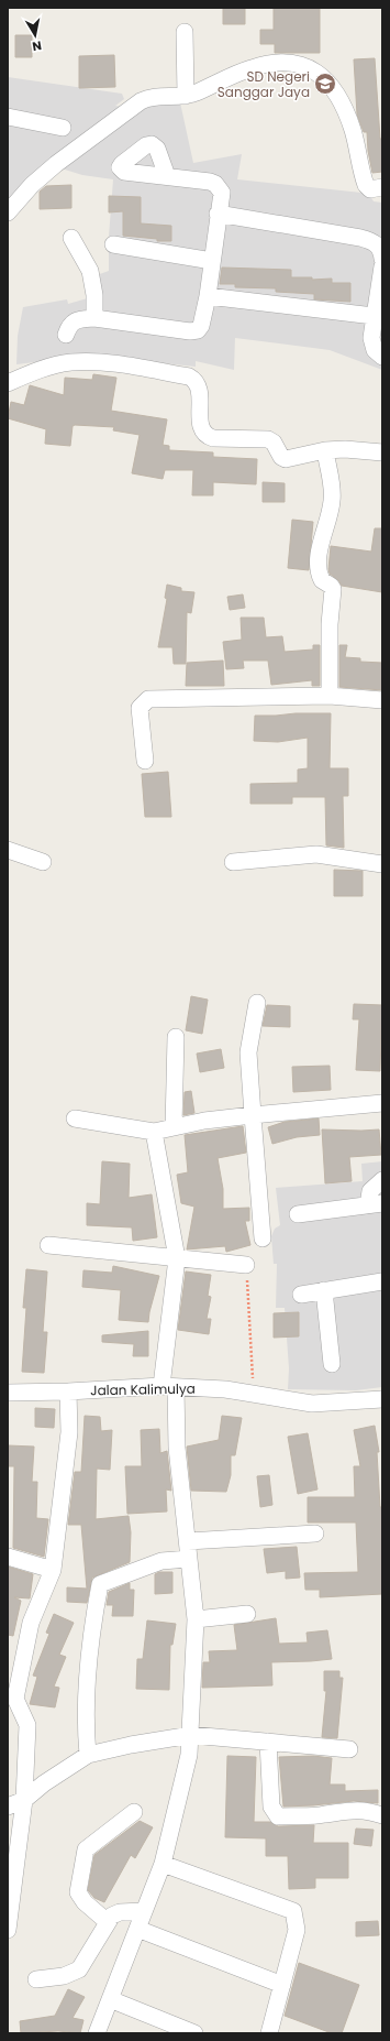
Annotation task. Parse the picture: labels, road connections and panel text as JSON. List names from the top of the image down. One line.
{"streets":{"street":["Jalan Kalimulya"]},"places":{"school or university":["SD Negeri Sanggar Jaya"]},"north":"bottom"}
